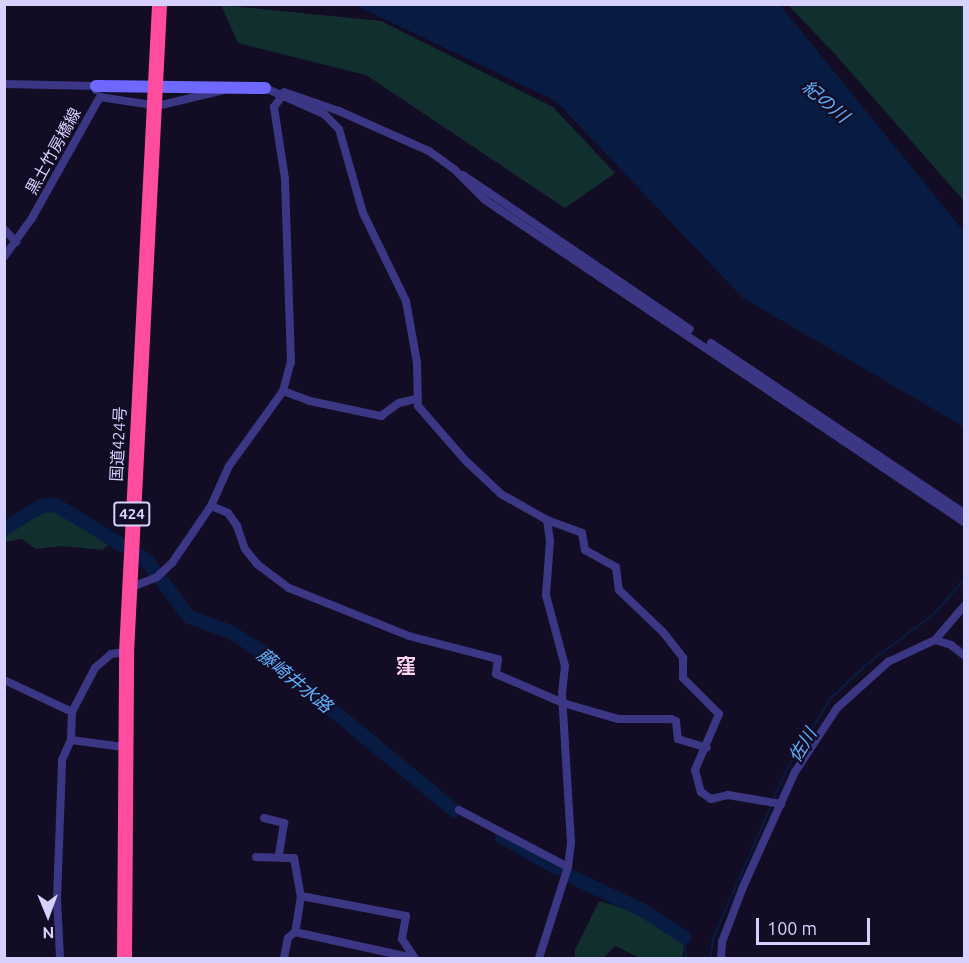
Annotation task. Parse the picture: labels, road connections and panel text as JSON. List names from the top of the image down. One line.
{"streets":{"highway":["国道424号","424"],"street":["黒土竹房橋線"]},"districts":["窪"],"water":["紀の川","藤崎井水路","佐川"],"scale_bar":"100 m","north":"bottom"}
